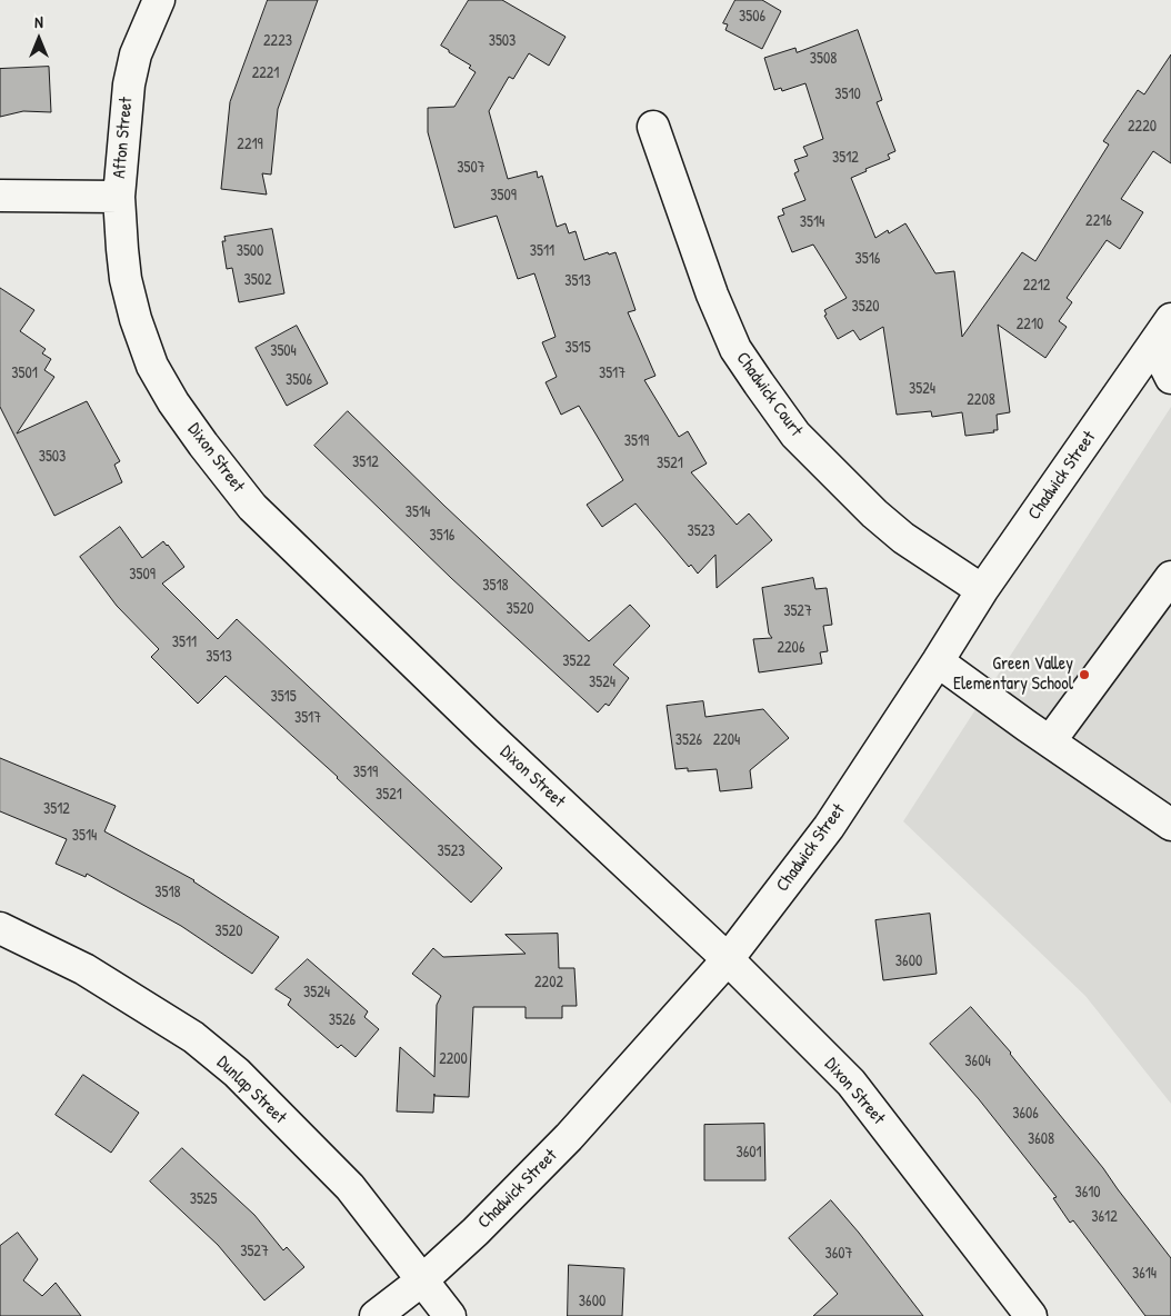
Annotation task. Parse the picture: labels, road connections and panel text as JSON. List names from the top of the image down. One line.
{"streets":{"street":["Afton Street","Chadwick Court","Dixon Street","Chadwick Street","Dunlap Street"]},"crossings":[["Afton Street","Dixon Street"],["Chadwick Court","Chadwick Street"],["Dixon Street","Chadwick Street"],["Chadwick Street","Dunlap Street"]],"places":["Green Valley Elementary School"],"house_numbers":["3506","2223","3503","3508","2221","3510","2220","2219","3512","3507","3509","2216","3514","3500","3511","3516","3502","3513","2212","3520","2210","3515","3504","3501","3517","3506","3524","2208","3519","3503","3512","3521","3514","3523","3516","3509","3518","3520","3527","3511","2206","3513","3522","3524","3515","3517","3526","2204","3519","3521","3512","3514","3523","3518","3520","3600","2202","3524","3526","2200","3604","3606","3608","3601","3610","3525","3612","3527","3607","3614","3600"],"north":"top"}
